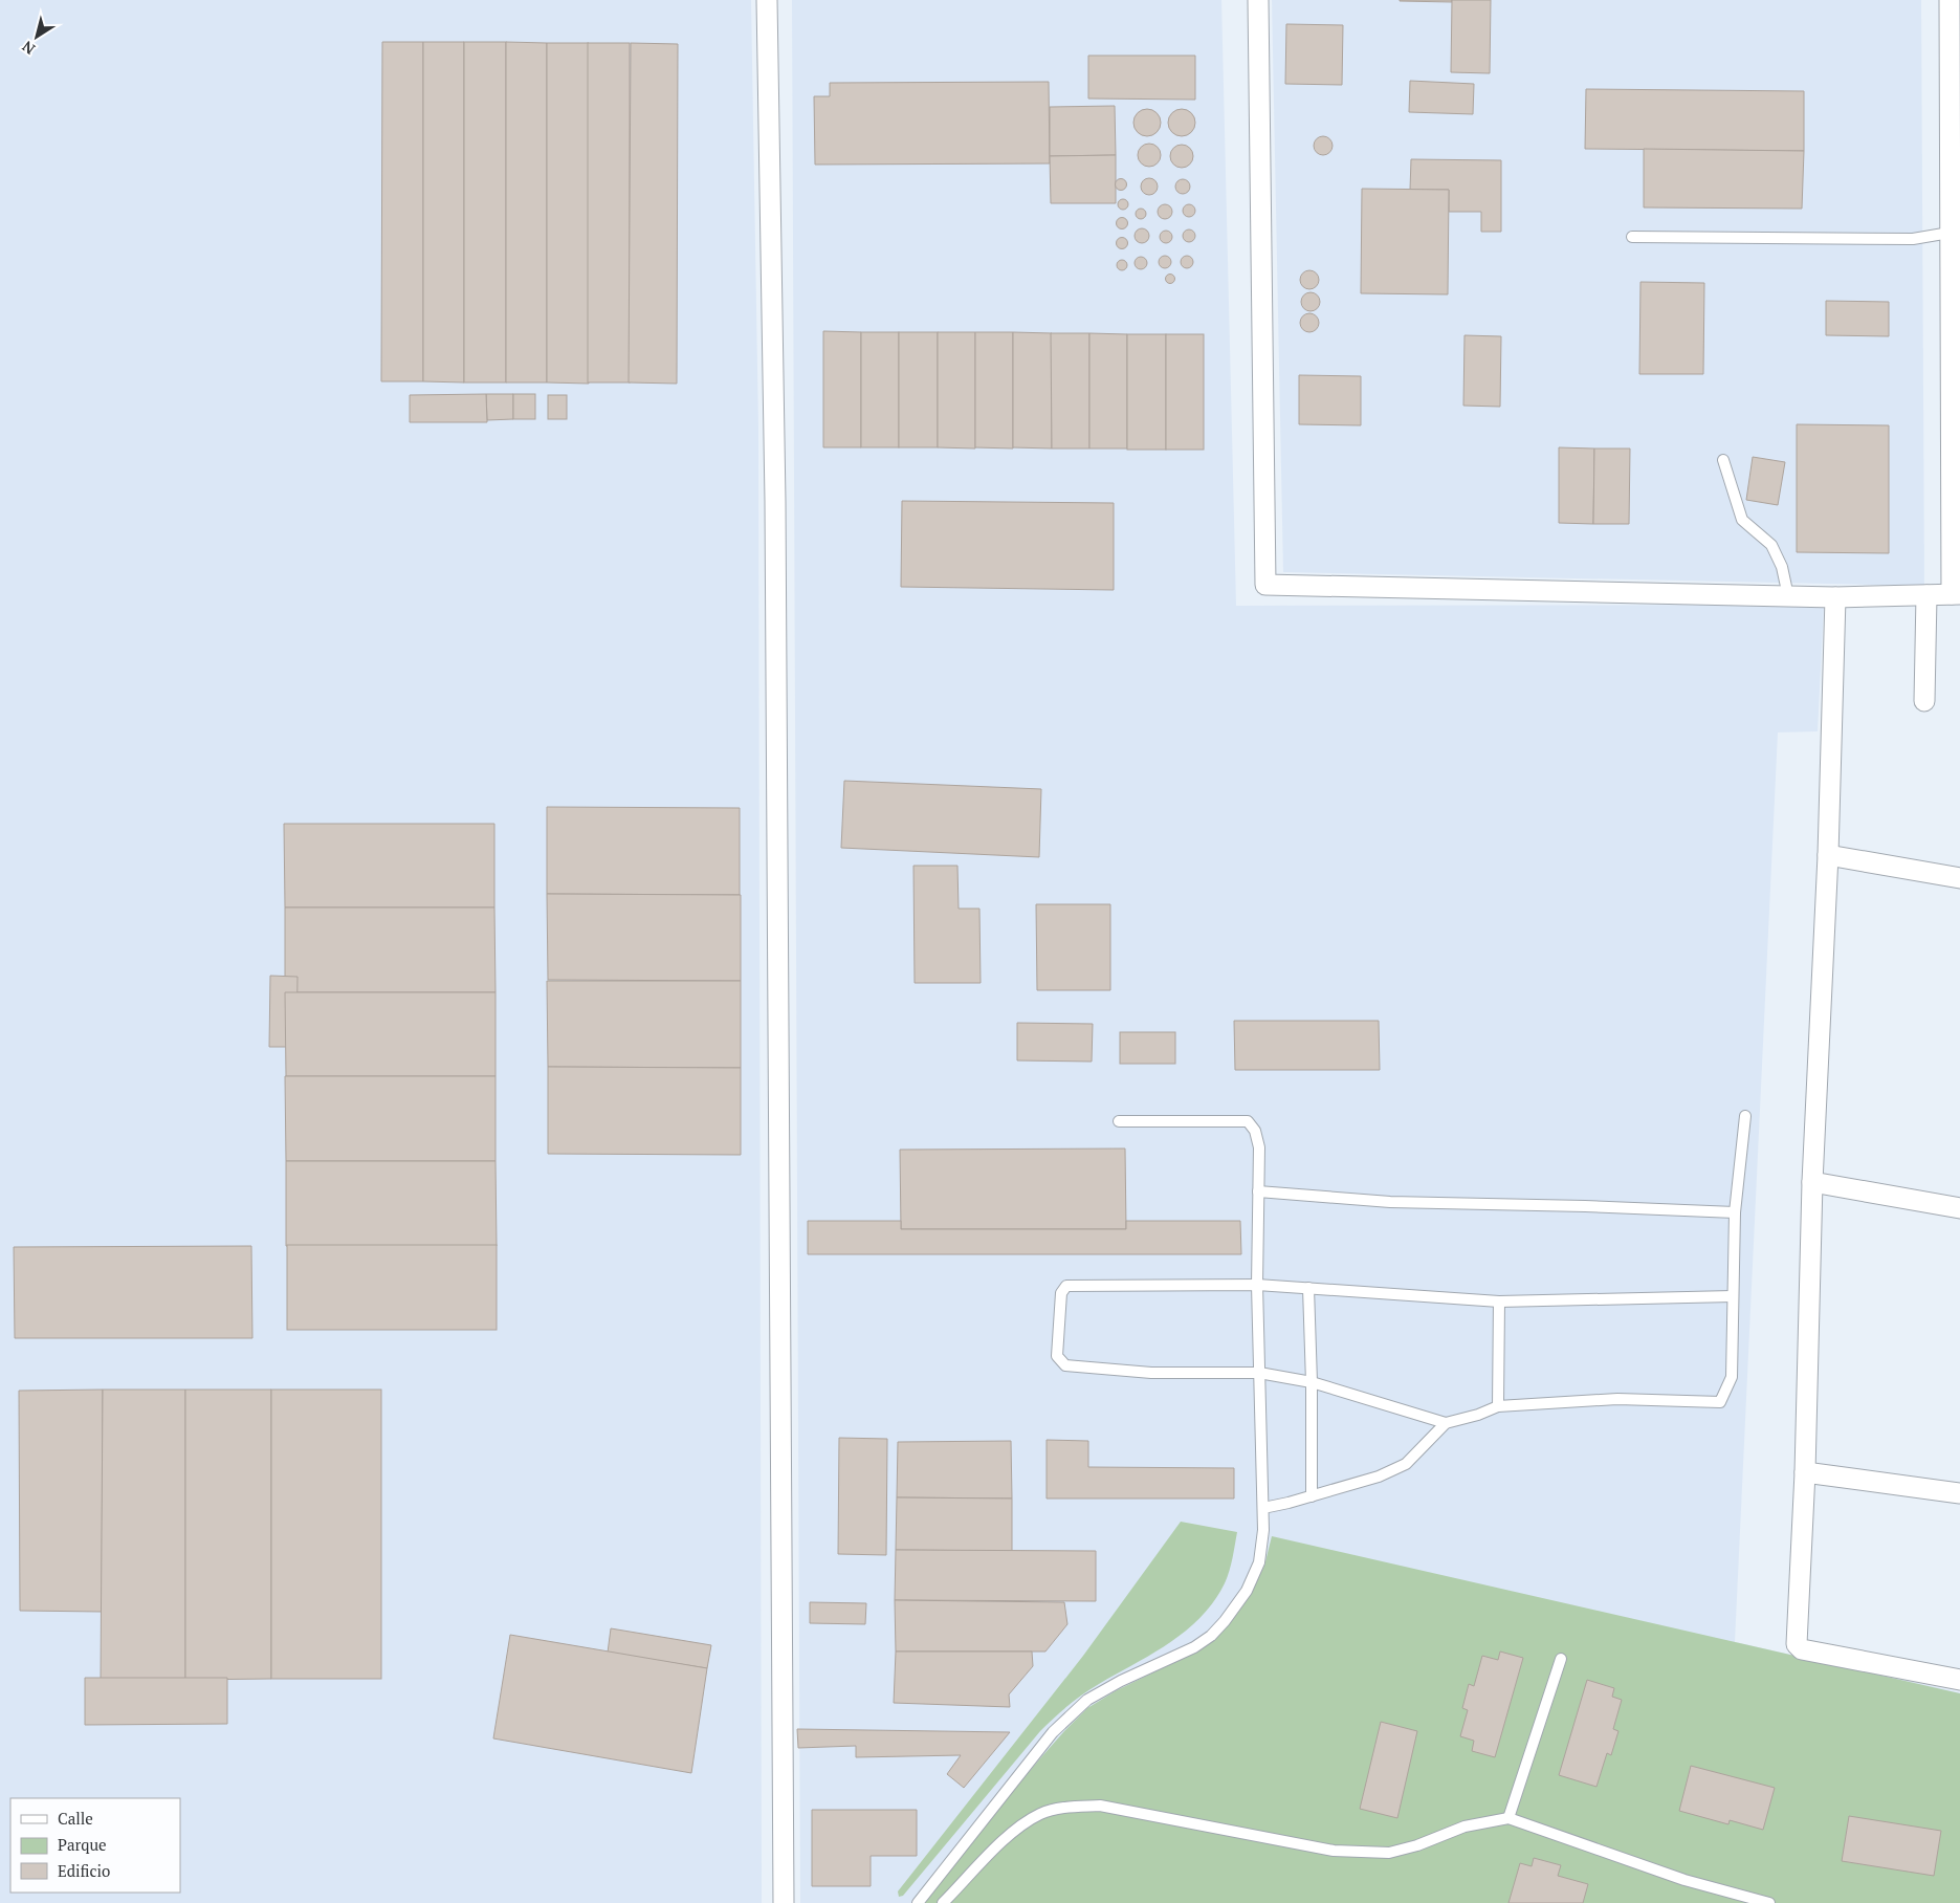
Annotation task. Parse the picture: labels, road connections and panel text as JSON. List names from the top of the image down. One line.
{"legend":["Calle","Parque","Edificio"],"north":"bottom left"}
